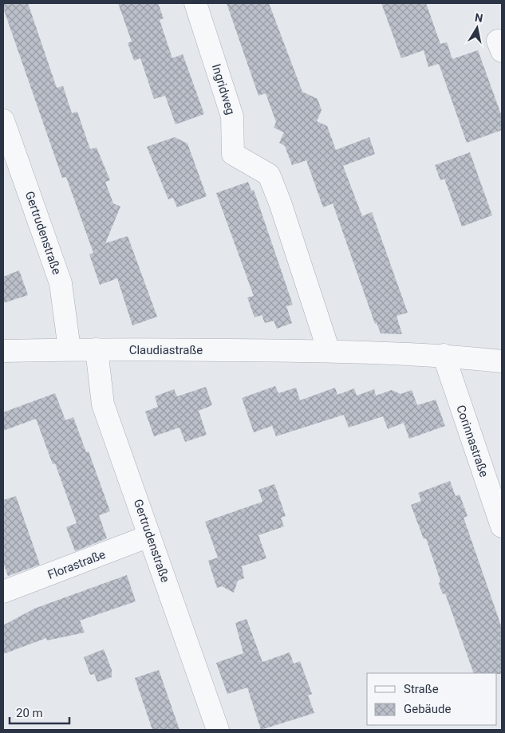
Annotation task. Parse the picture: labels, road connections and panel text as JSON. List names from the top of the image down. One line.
{"streets":{"street":["Ingridweg","Gertrudenstraße","Claudiastraße","Corinnastraße","Florastraße"]},"crossings":[["Ingridweg","Claudiastraße"],["Gertrudenstraße","Claudiastraße"],["Gertrudenstraße","Florastraße"],["Claudiastraße","Corinnastraße"]],"legend":["Straße","Gebäude"],"scale_bar":"20 m","north":"top"}
